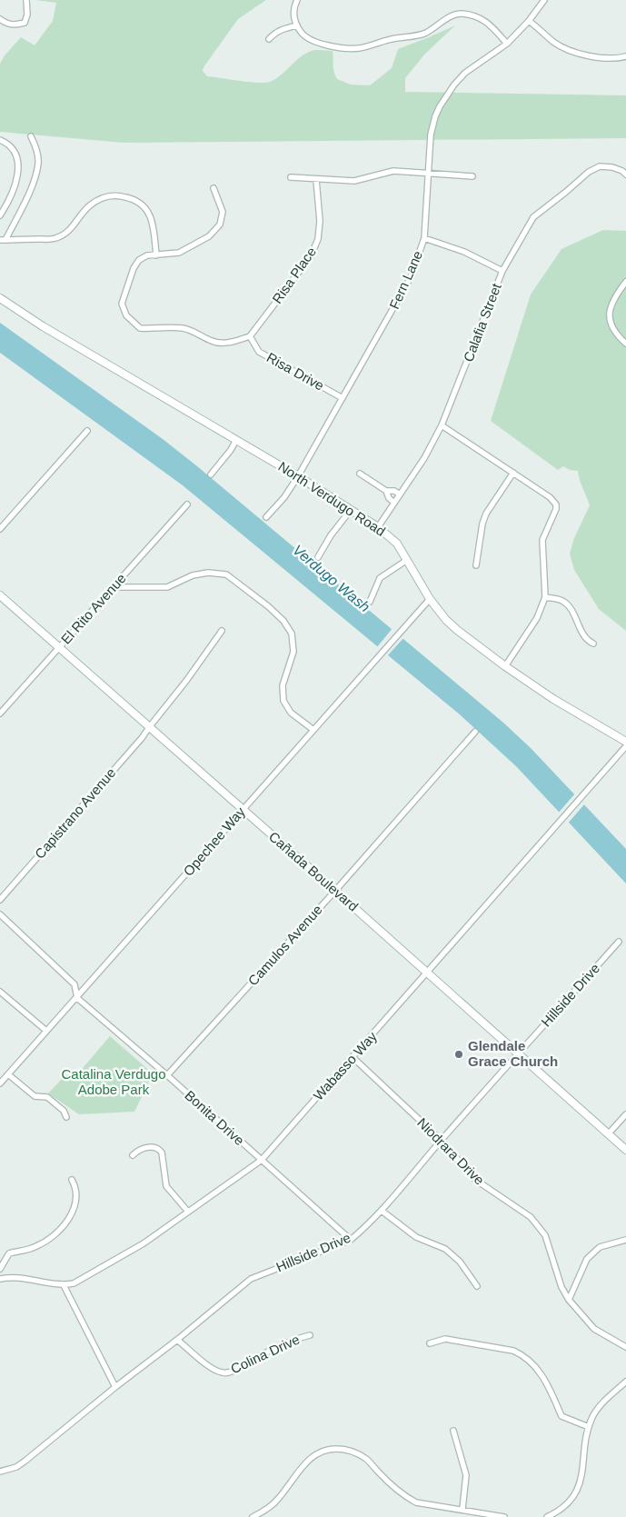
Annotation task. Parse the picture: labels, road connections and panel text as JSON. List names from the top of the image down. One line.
{"streets":{"main road":["North Verdugo Road","Cañada Boulevard"],"street":["Risa Place","Fern Lane","Calafia Street","Risa Drive","El Rito Avenue","Capistrano Avenue","Opechee Way","Camulos Avenue","Hillside Drive","Wabasso Way","Bonita Drive","Niodrara Drive","Colina Drive"]},"crossings":[["Risa Place","Risa Drive"],["Fern Lane","Risa Drive"],["Fern Lane","North Verdugo Road"],["Calafia Street","North Verdugo Road"],["North Verdugo Road","Opechee Way"],["El Rito Avenue","Cañada Boulevard"],["Capistrano Avenue","Cañada Boulevard"],["Opechee Way","Cañada Boulevard"],["Opechee Way","Bonita Drive"],["Cañada Boulevard","Camulos Avenue"],["Cañada Boulevard","Hillside Drive"],["Cañada Boulevard","Wabasso Way"],["Camulos Avenue","Bonita Drive"],["Hillside Drive","Bonita Drive"],["Hillside Drive","Niodrara Drive"],["Hillside Drive","Colina Drive"],["Wabasso Way","Bonita Drive"],["Wabasso Way","Niodrara Drive"]],"water":["Verdugo Wash"],"parks":["Catalina Verdugo Adobe Park"],"places":["Glendale Grace Church"]}
